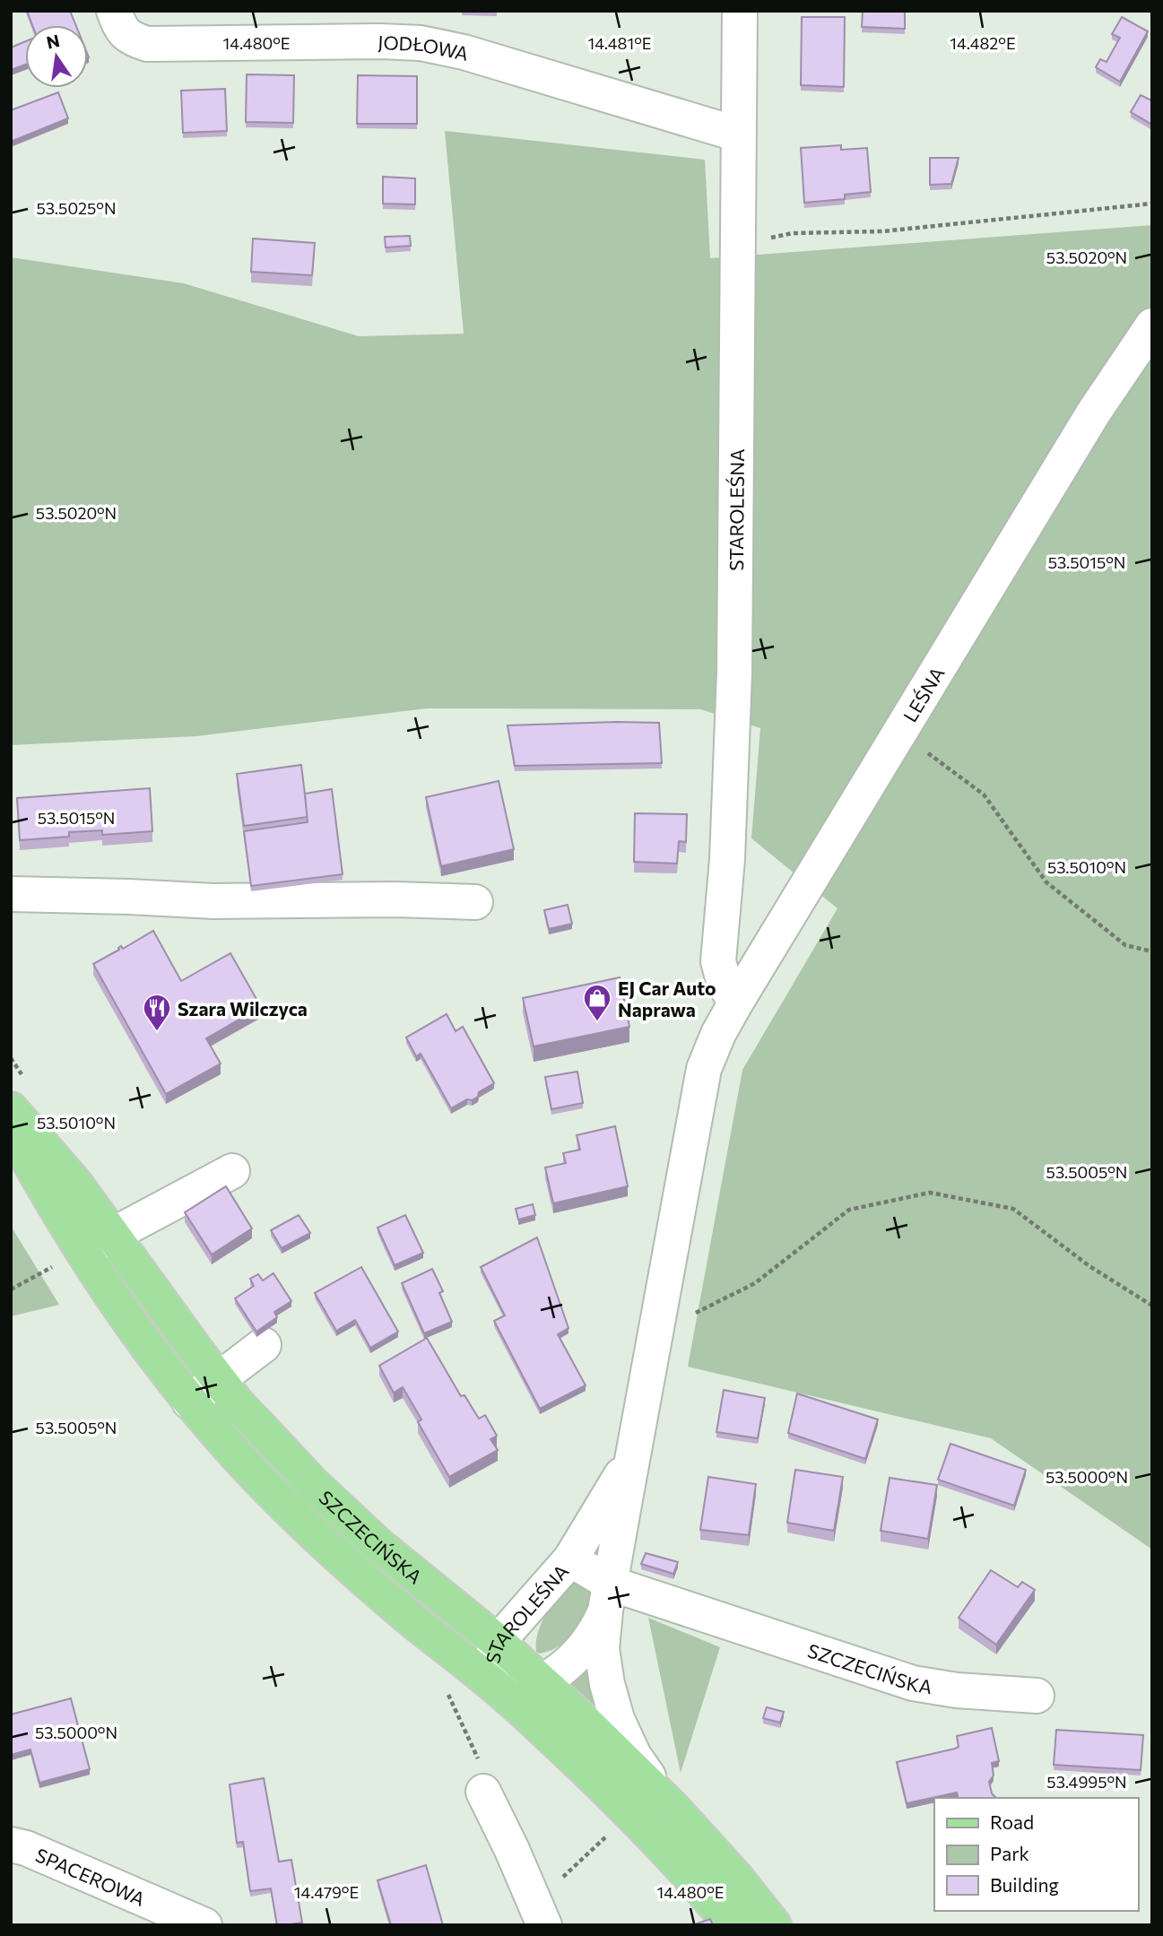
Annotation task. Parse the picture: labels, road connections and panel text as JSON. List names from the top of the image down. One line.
{"streets":{"main road":["SZCZECIŃSKA"],"street":["JODŁOWA","STAROLEŚNA","LEŚNA","SPACEROWA"]},"crossings":[["JODŁOWA","STAROLEŚNA"],["STAROLEŚNA","LEŚNA"],["STAROLEŚNA","SZCZECIŃSKA"]],"places":{"shop":["EJ Car Auto Naprawa"],"restaurant":["Szara Wilczyca"]},"legend":["Road","Park","Building"],"north":"top","coordinates":["14.480°E","14.481°E","14.482°E","53.5025°N","53.5020°N","53.5015°N","53.5010°N","53.5005°N","53.5000°N","53.4995°N","14.479°E"]}
